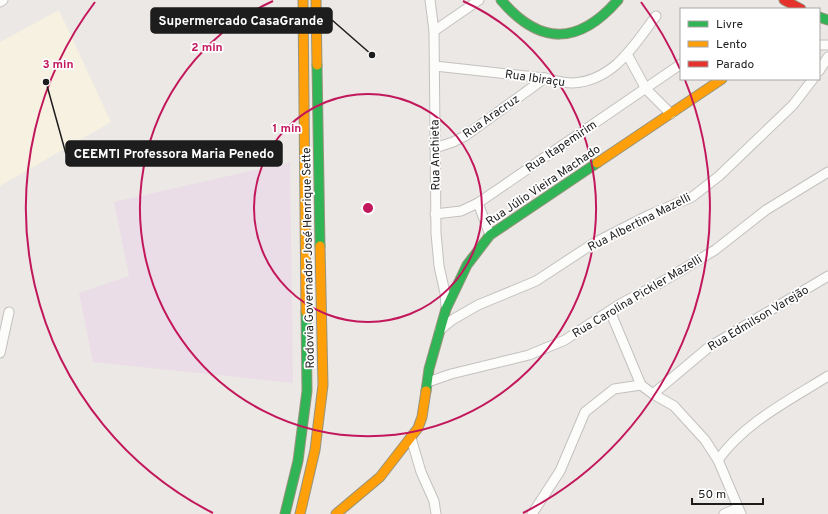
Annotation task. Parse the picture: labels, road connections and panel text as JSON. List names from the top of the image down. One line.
{"streets":{"main road":["Rua Júlio Vieira Machado","Rodovia Governador José Henrique Sette"],"street":["Rua Ibiraçu","Rua Aracruz","Rua Itapemirim","Rua Anchieta","Rua Albertina Mazelli","Rua Carolina Pickler Mazelli","Rua Edmilson Varejão"]},"crossings":[["Rua Ibiraçu","Rua Aracruz"],["Rua Ibiraçu","Rua Anchieta"],["Rua Aracruz","Rua Anchieta"],["Rua Itapemirim","Rua Anchieta"],["Rua Anchieta","Rua Júlio Vieira Machado"],["Rua Júlio Vieira Machado","Rua Albertina Mazelli"],["Rua Júlio Vieira Machado","Rua Carolina Pickler Mazelli"]],"places":["Supermercado CasaGrande","CEEMTI Professora Maria Penedo"],"legend":["Livre","Lento","Parado"],"scale_bar":"50 m","rings":["2 min","3 min","1 min"]}
